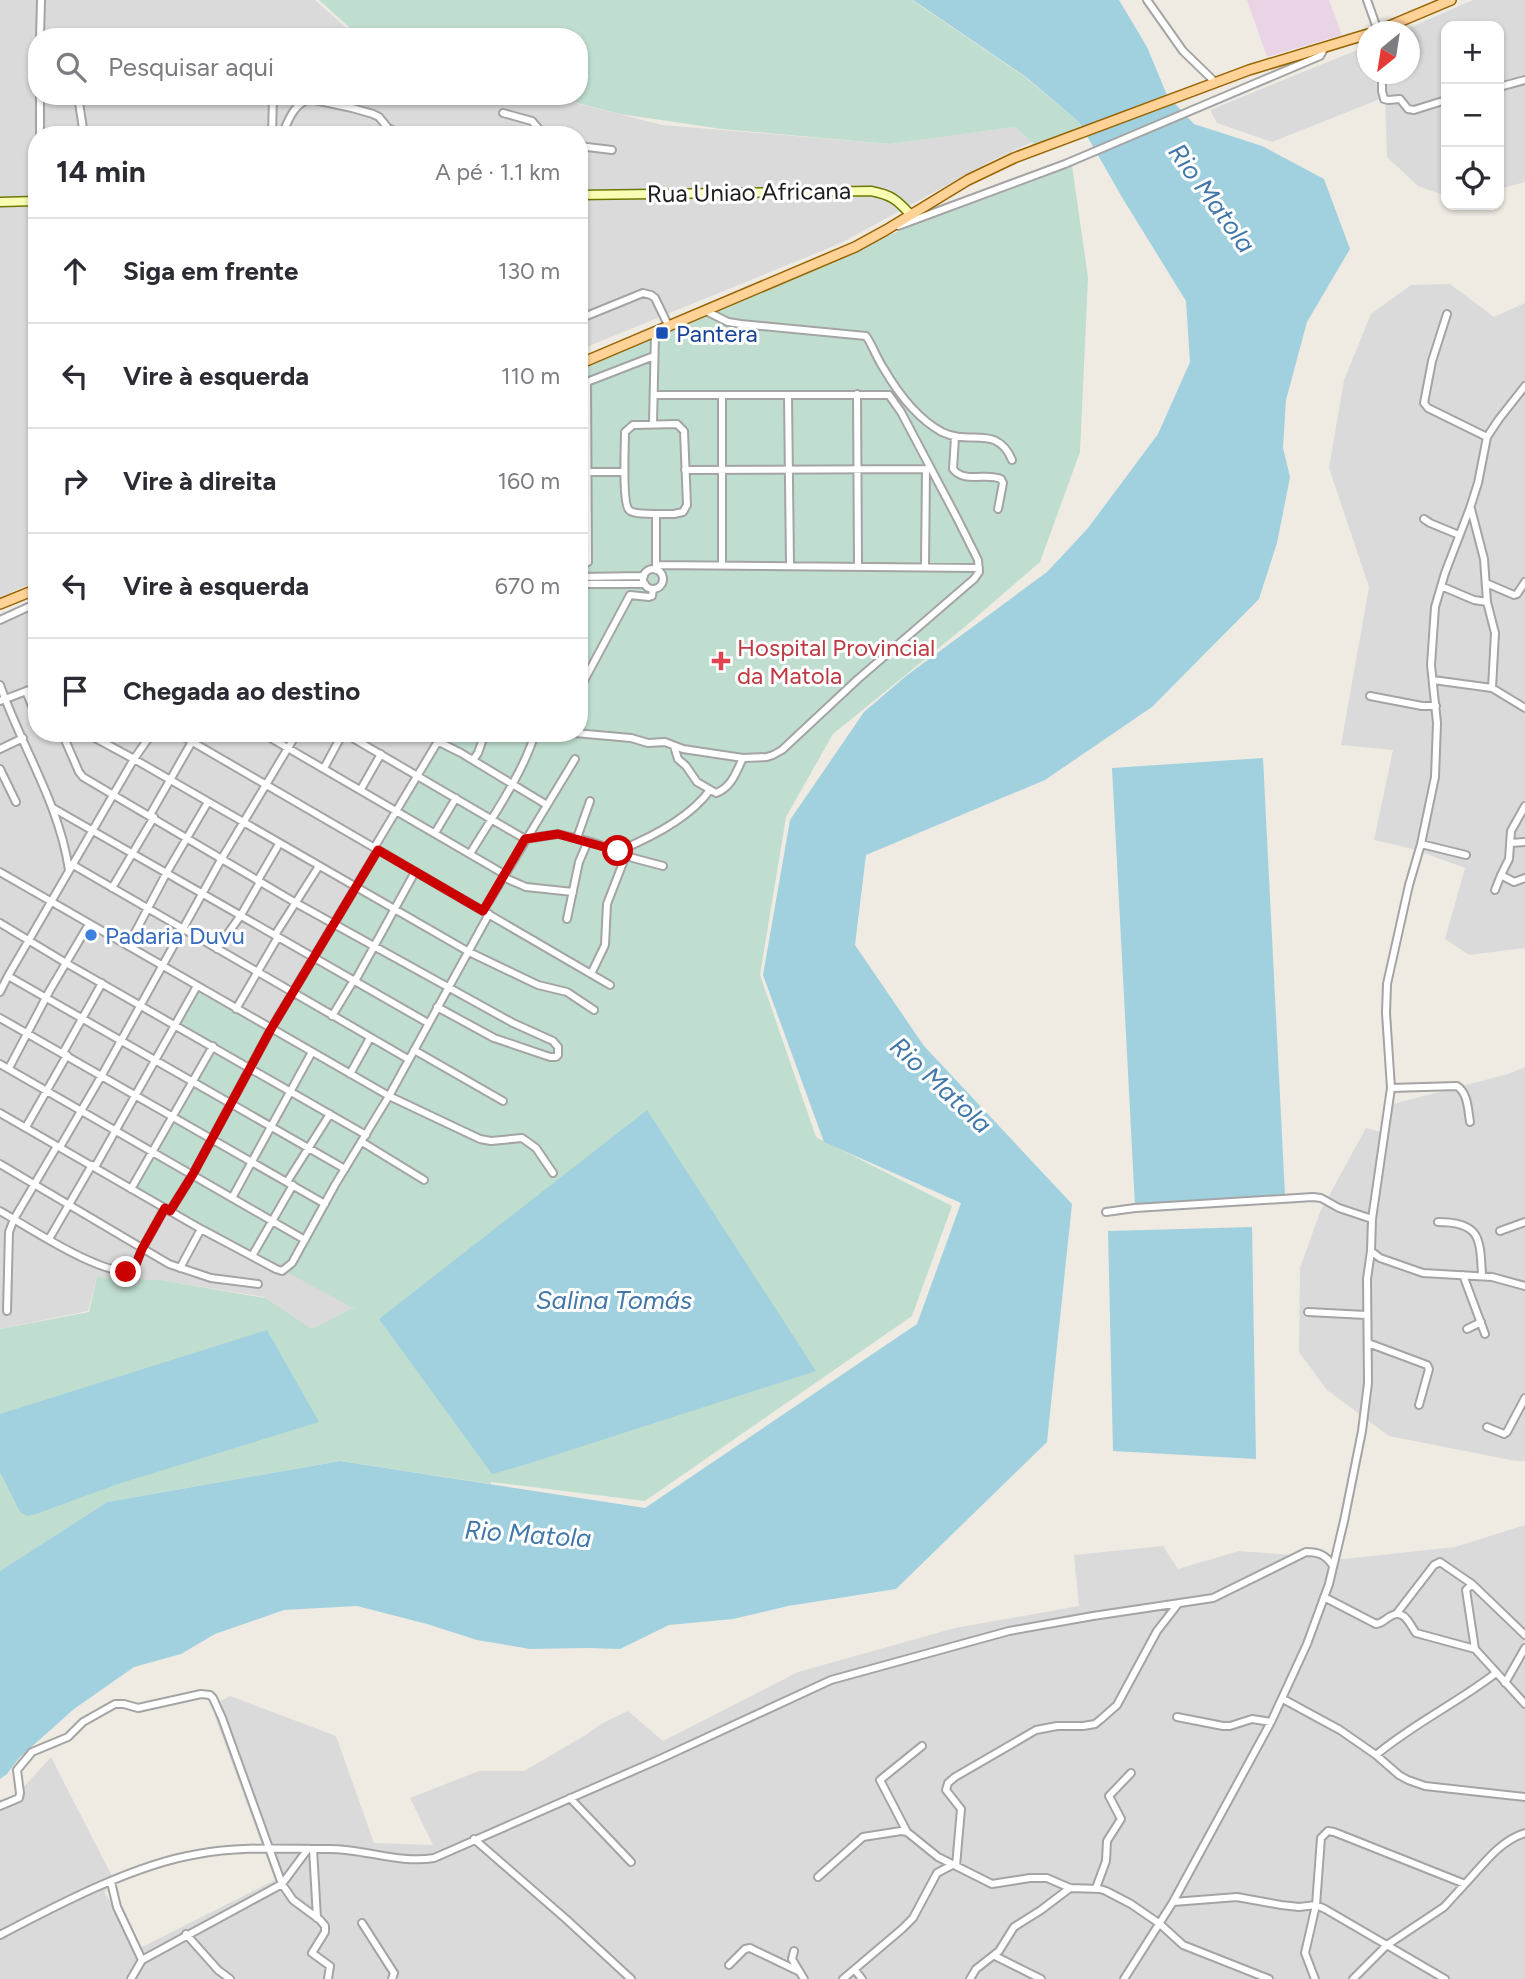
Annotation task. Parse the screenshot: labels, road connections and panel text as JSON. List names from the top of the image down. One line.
{"streets":{"main road":["Rua Uniao Africana"]},"water":["Rio Matola","Salina Tomás"],"places":{"transit":["Pantera"],"health":["Hospital Provincial da Matola"],"other":["Padaria Duvu"]},"north":"bottom left","page":{"map_buttons":["+","−"],"search":"Pesquisar aqui","heading":["14 min","A pé · 1.1 km"],"list":[["Siga em frente","130 m"],["Vire à esquerda","110 m"],["Vire à direita","160 m"],["Vire à esquerda","670 m"],"Chegada ao destino"]}}
